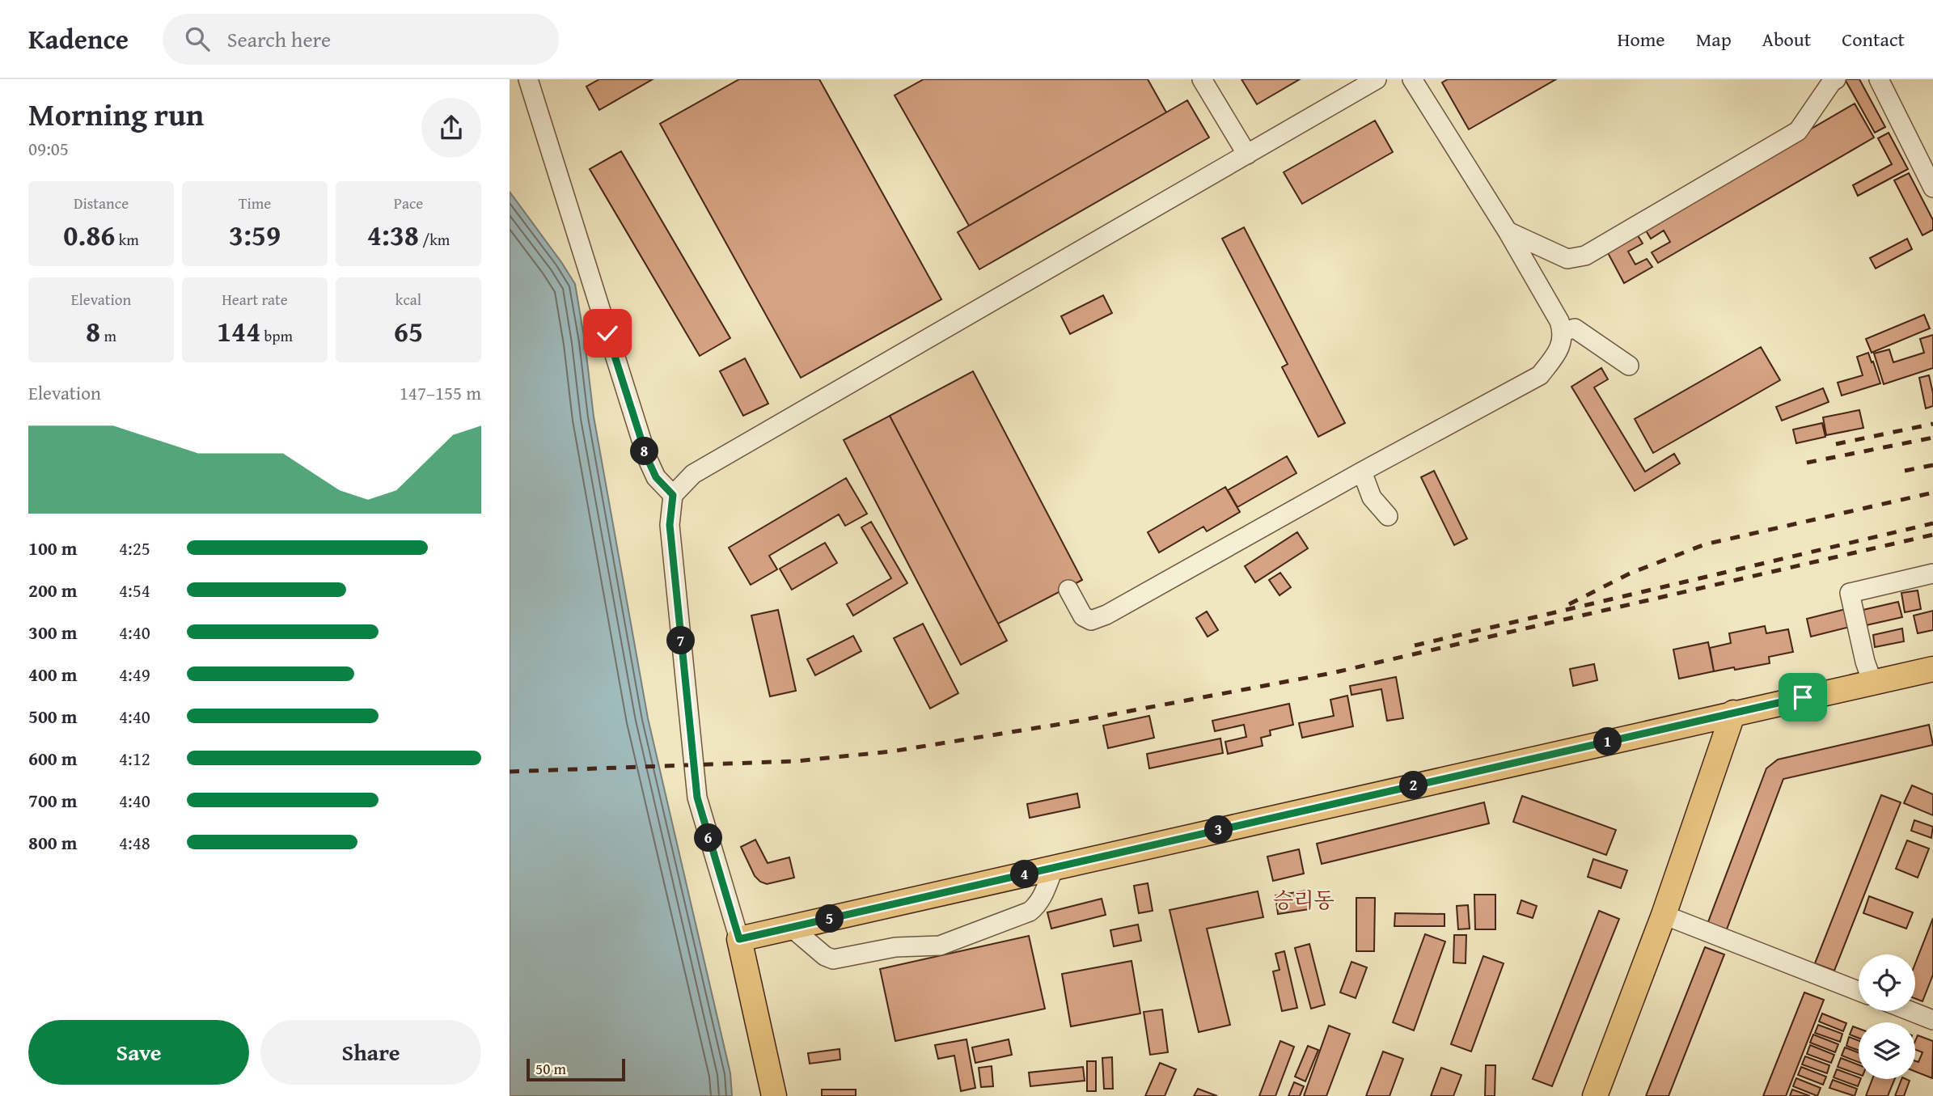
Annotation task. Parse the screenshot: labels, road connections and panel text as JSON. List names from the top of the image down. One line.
{"districts":["승리동"],"scale_bar":"50 m","page":{"header":"Kadence","search":"Search here","nav":["Home","Map","About","Contact"],"heading":["Morning run","09:05"],"stats":[["Distance","0.86 km"],["Time","3:59"],["Pace","4:38 /km"],["Elevation","8 m"],["Heart rate","144 bpm"],["kcal","65"]],"chart":["Elevation","147–155 m"],"pins":["8","7","1","2","3","6","4","5"],"list":[{"name":"100 m","note":"4:25"},{"name":"200 m","note":"4:54"},{"name":"300 m","note":"4:40"},{"name":"400 m","note":"4:49"},{"name":"500 m","note":"4:40"},{"name":"600 m","note":"4:12"},{"name":"700 m","note":"4:40"},{"name":"800 m","note":"4:48"}],"buttons":["Save","Share"],"scale":"50 m"}}
